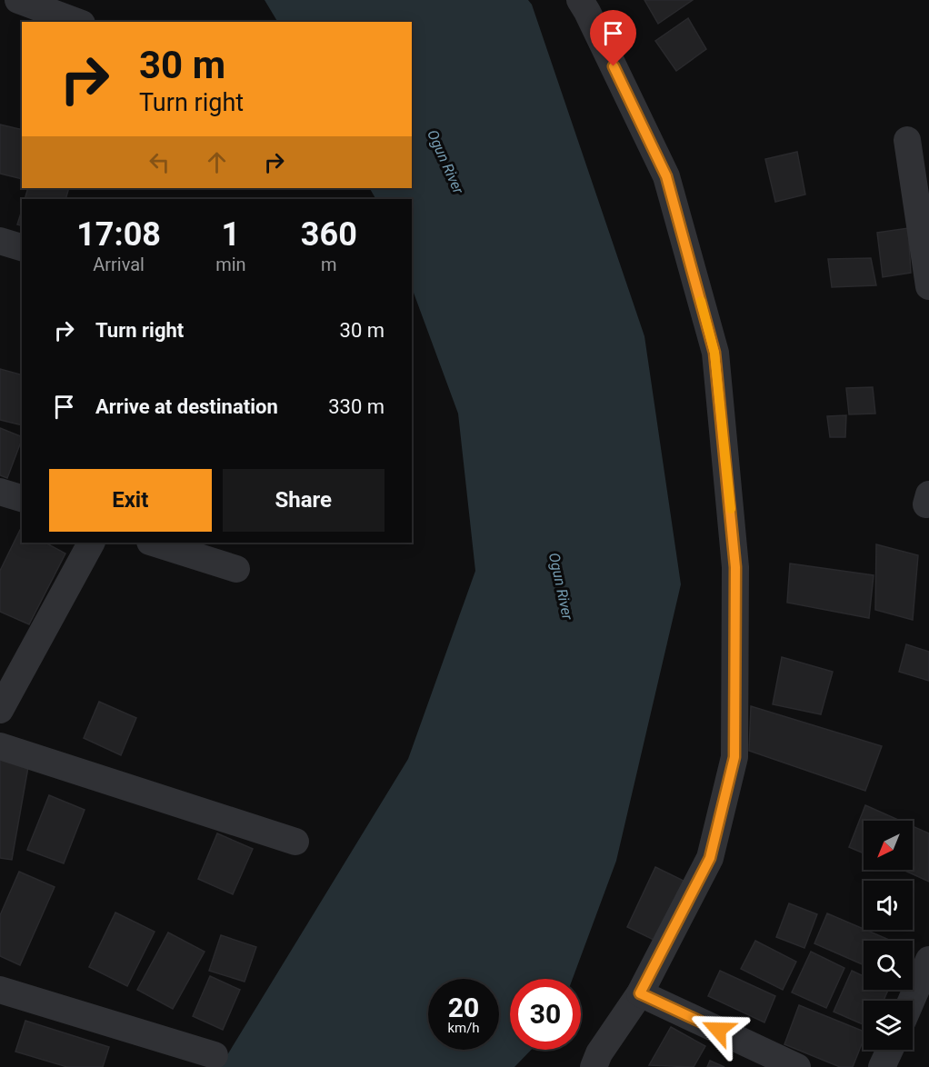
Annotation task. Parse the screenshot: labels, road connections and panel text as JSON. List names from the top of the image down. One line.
{"water":["Ogun River"],"north":"bottom left","page":{"turn":["30 m","Turn right"],"eta":["17:08","Arrival","1","min","360","m"],"list":[{"name":"Turn right","value":"30 m"},{"name":"Arrive at destination","value":"330 m"}],"buttons":["Exit","Share"],"speed":"20 km/h","limit":"30"}}
